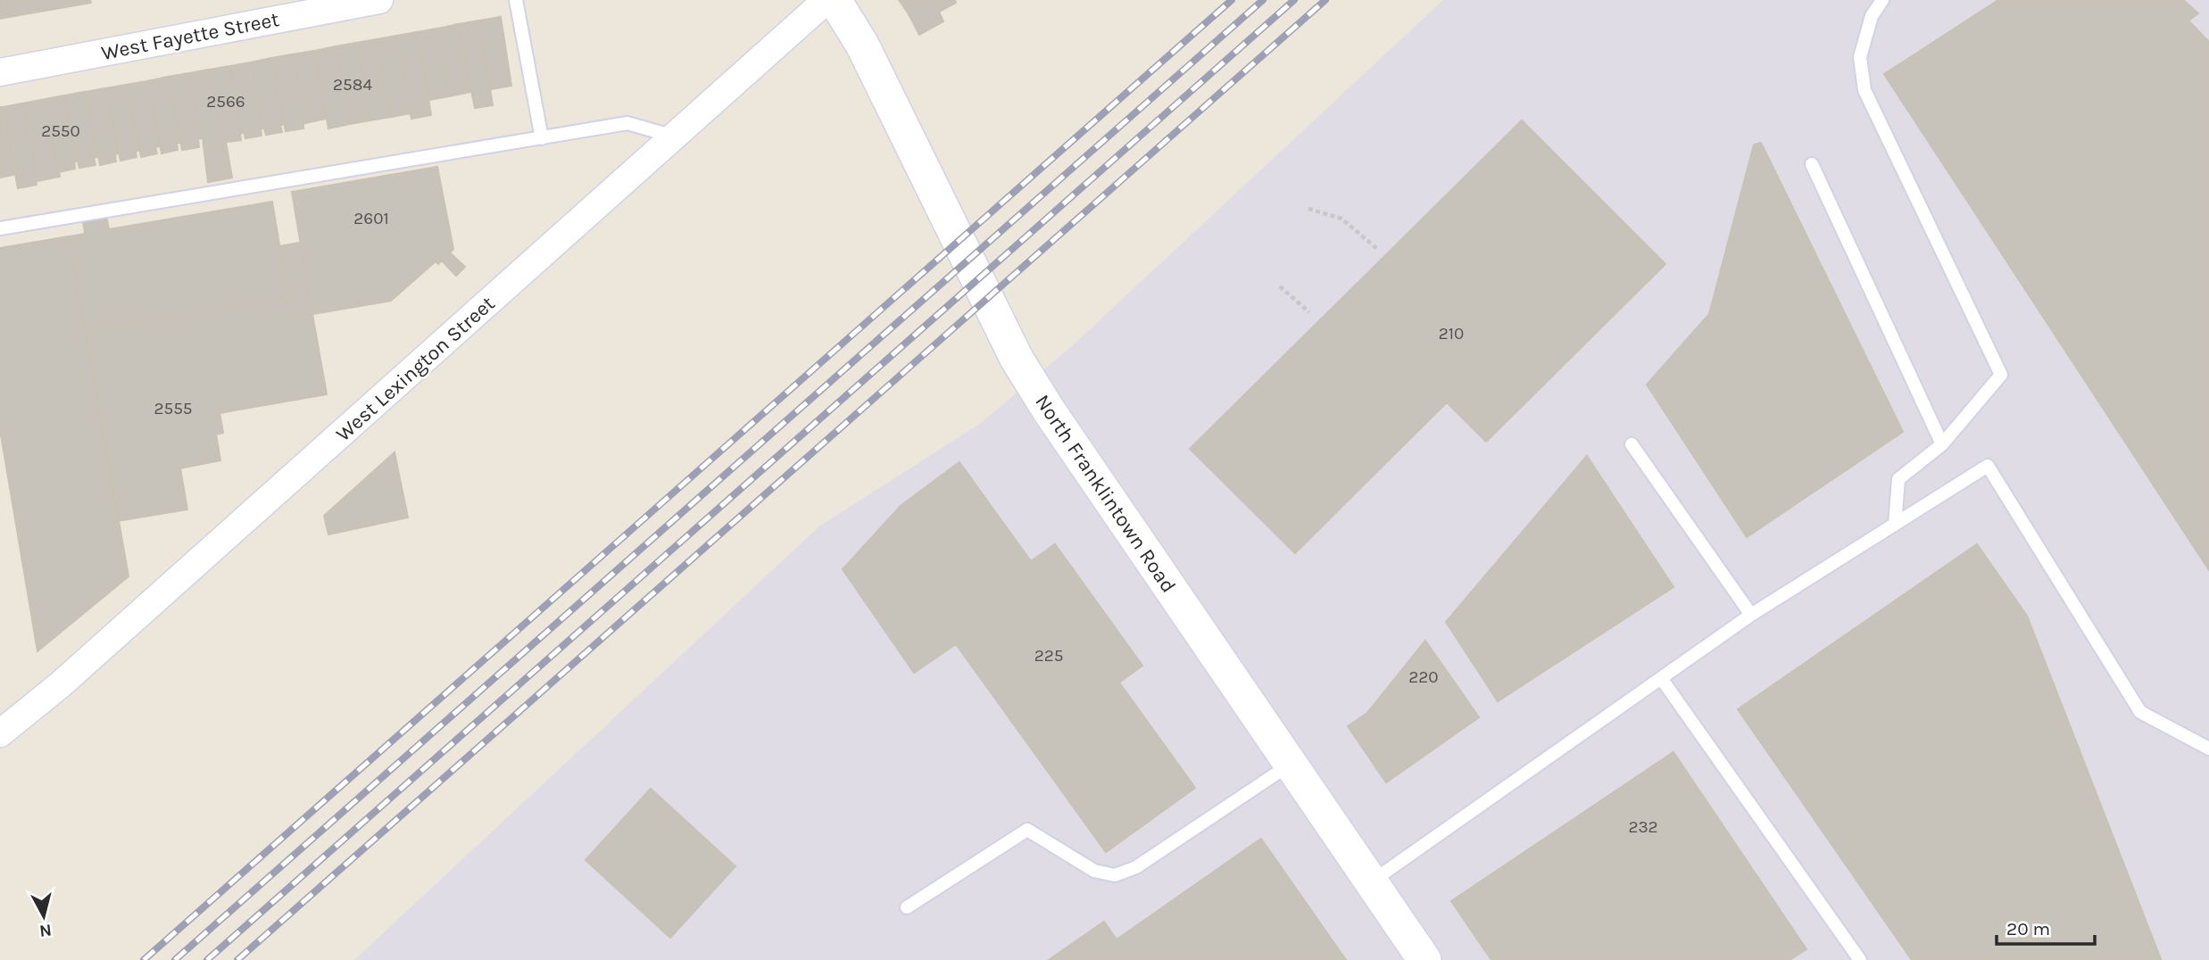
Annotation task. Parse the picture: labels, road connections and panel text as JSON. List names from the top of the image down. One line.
{"streets":{"street":["West Fayette Street","West Lexington Street","North Franklintown Road"]},"house_numbers":["2584","2566","2550","2601","210","2555","225","220","232"],"scale_bar":"20 m","north":"bottom"}
